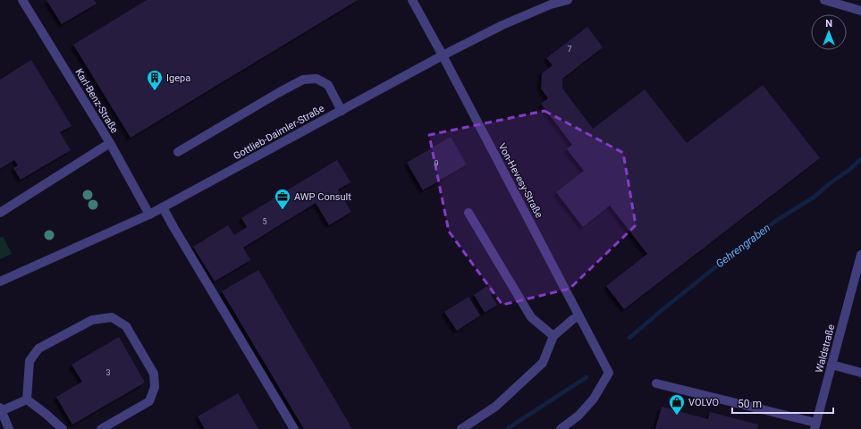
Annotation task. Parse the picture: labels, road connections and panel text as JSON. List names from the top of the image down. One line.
{"streets":{"street":["Karl-Benz-Straße","Gottlieb-Daimler-Straße","Von-Hevesy-Straße","Waldstraße"]},"crossings":[["Karl-Benz-Straße","Gottlieb-Daimler-Straße"],["Gottlieb-Daimler-Straße","Von-Hevesy-Straße"]],"water":["Gehrengraben"],"places":{"building":["Igepa"],"office":["AWP Consult"],"shop":["VOLVO"]},"house_numbers":["7","9","5","3"],"scale_bar":"50 m","north":"top"}
